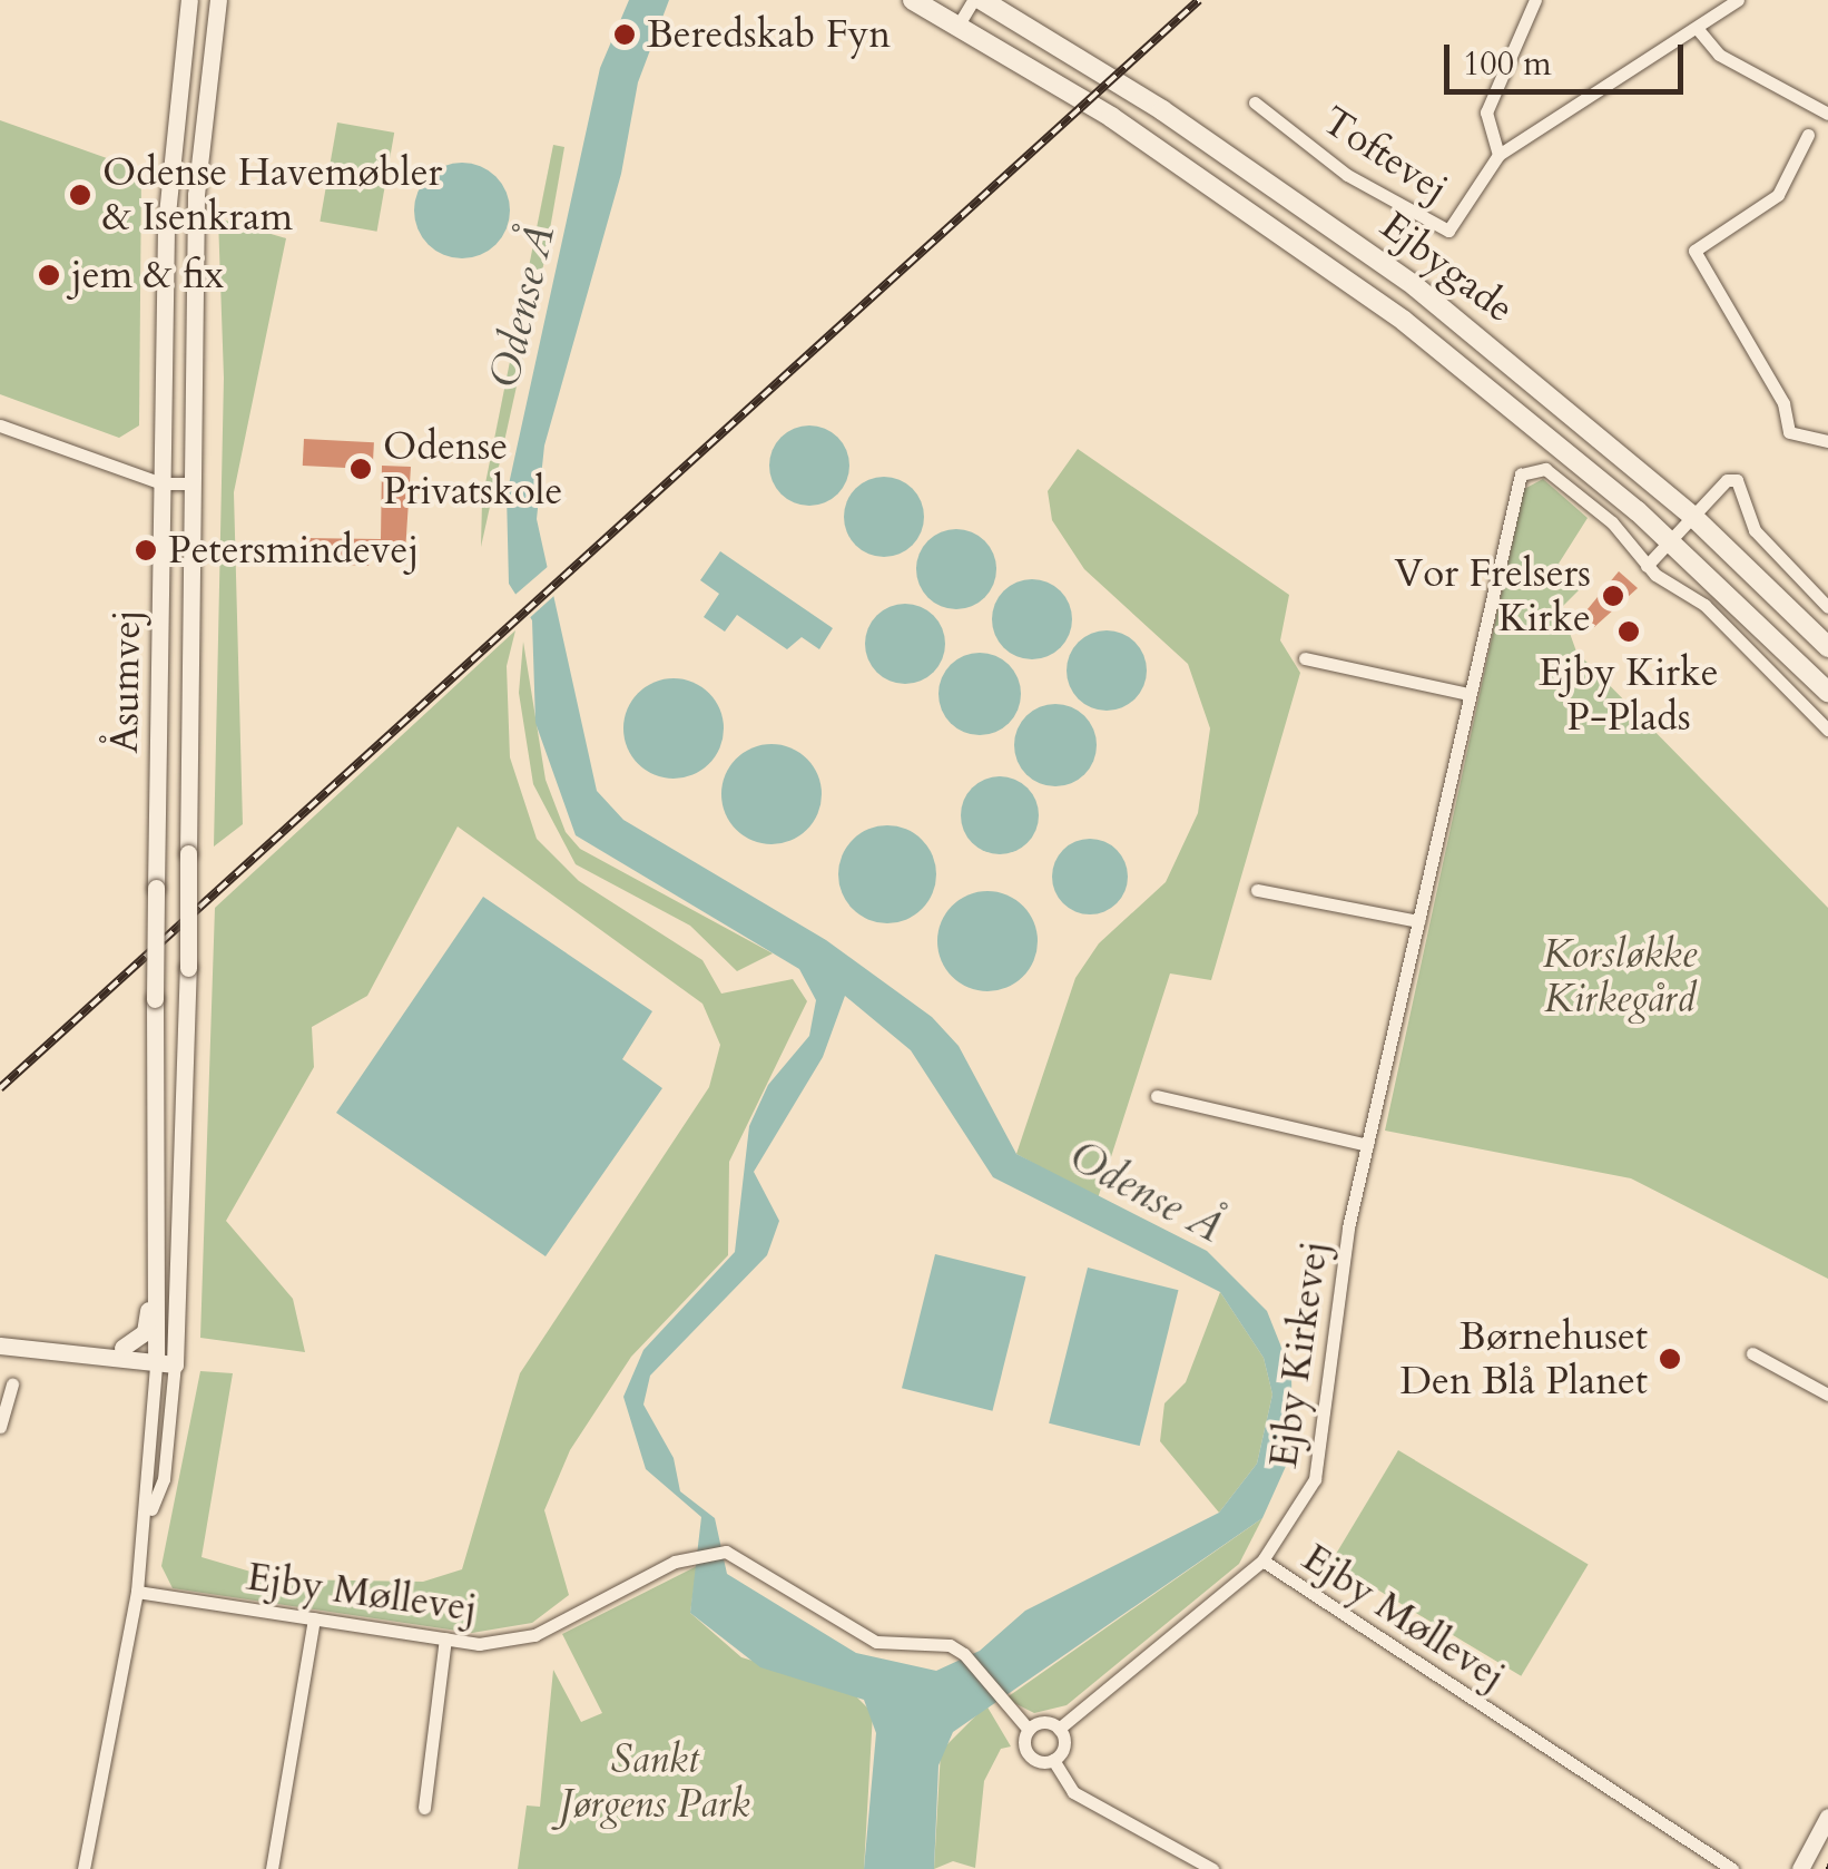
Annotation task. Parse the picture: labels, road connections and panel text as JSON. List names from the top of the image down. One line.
{"streets":{"main road":["Ejbygade"],"street":["Toftevej","Åsumvej","Ejby Kirkevej","Ejby Møllevej"]},"crossings":[["Ejby Kirkevej","Ejby Møllevej"]],"water":["Odense Å"],"parks":["Korsløkke Kirkegård","Sankt Jørgens Park"],"places":["Beredskab Fyn","Odense Havemøbler & Isenkram","jem & fix","Odense Privatskole","Petersmindevej","Vor Frelsers Kirke","Ejby Kirke P-Plads","Børnehuset Den Blå Planet"],"scale_bar":"100 m"}
